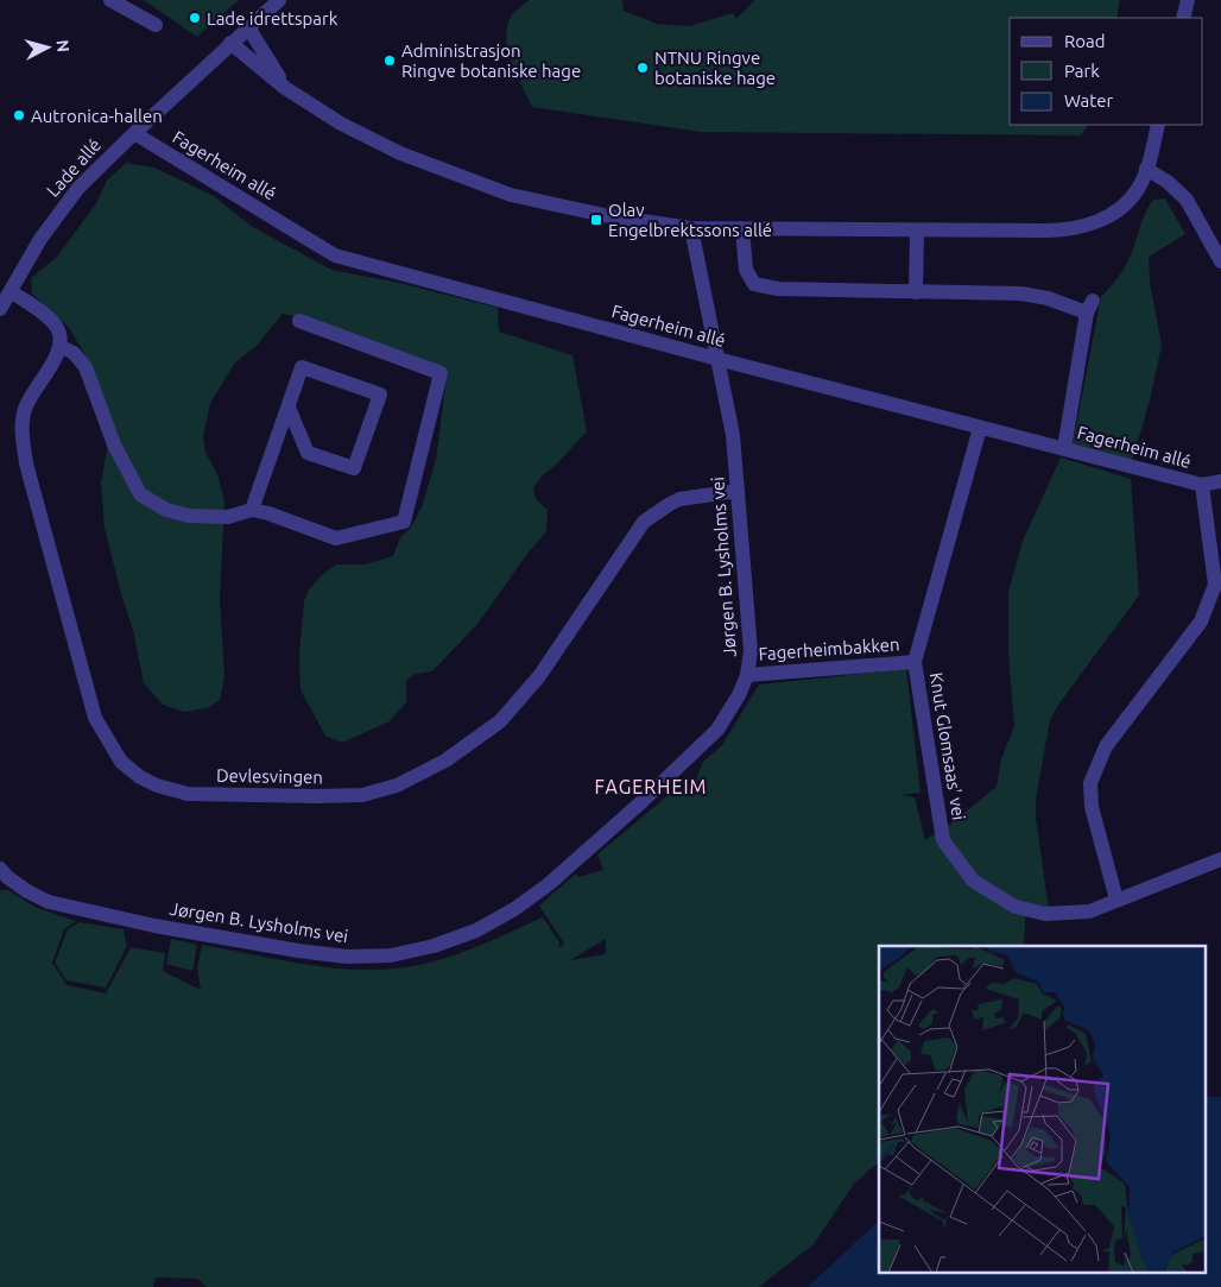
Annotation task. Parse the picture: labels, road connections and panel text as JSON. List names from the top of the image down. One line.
{"streets":{"street":["Fagerheim allé","Lade allé","Jørgen B. Lysholms vei","Fagerheimbakken","Knut Glomsaas' vei","Devlesvingen"]},"crossings":[["Fagerheim allé","Lade allé"],["Fagerheim allé","Jørgen B. Lysholms vei"],["Fagerheim allé","Knut Glomsaas' vei"],["Jørgen B. Lysholms vei","Fagerheimbakken"],["Jørgen B. Lysholms vei","Devlesvingen"],["Fagerheimbakken","Knut Glomsaas' vei"]],"districts":["FAGERHEIM"],"places":{"other":["Lade idrettspark","Administrasjon Ringve botaniske hage","NTNU Ringve botaniske hage","Autronica-hallen"],"transit":["Olav Engelbrektssons allé"]},"legend":["Road","Park","Water"],"north":"right"}
